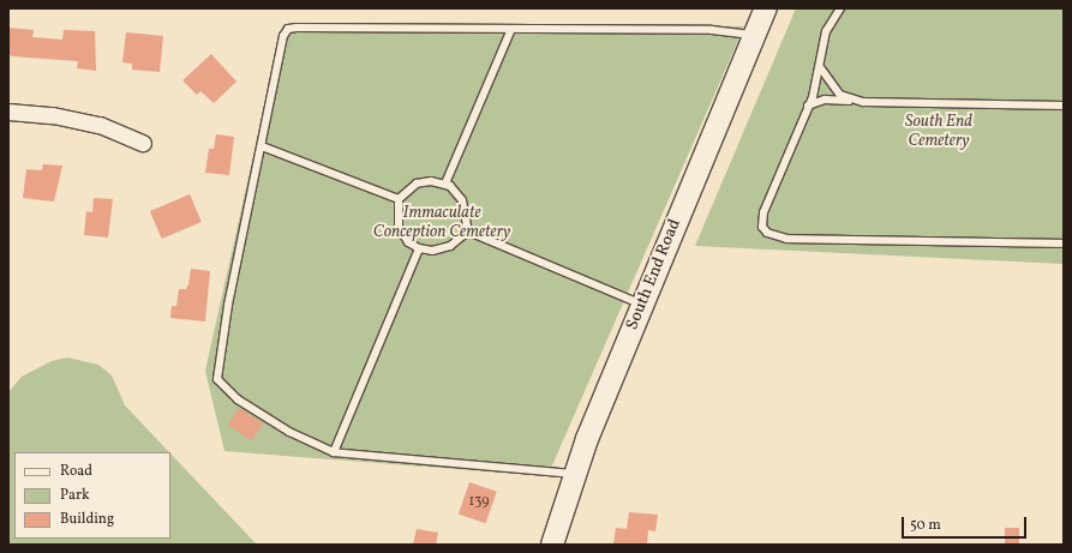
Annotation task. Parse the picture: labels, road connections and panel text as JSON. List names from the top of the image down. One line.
{"streets":{"street":["South End Road"]},"parks":["South End Cemetery","Immaculate Conception Cemetery"],"house_numbers":["139"],"legend":["Road","Park","Building"],"scale_bar":"50 m"}
